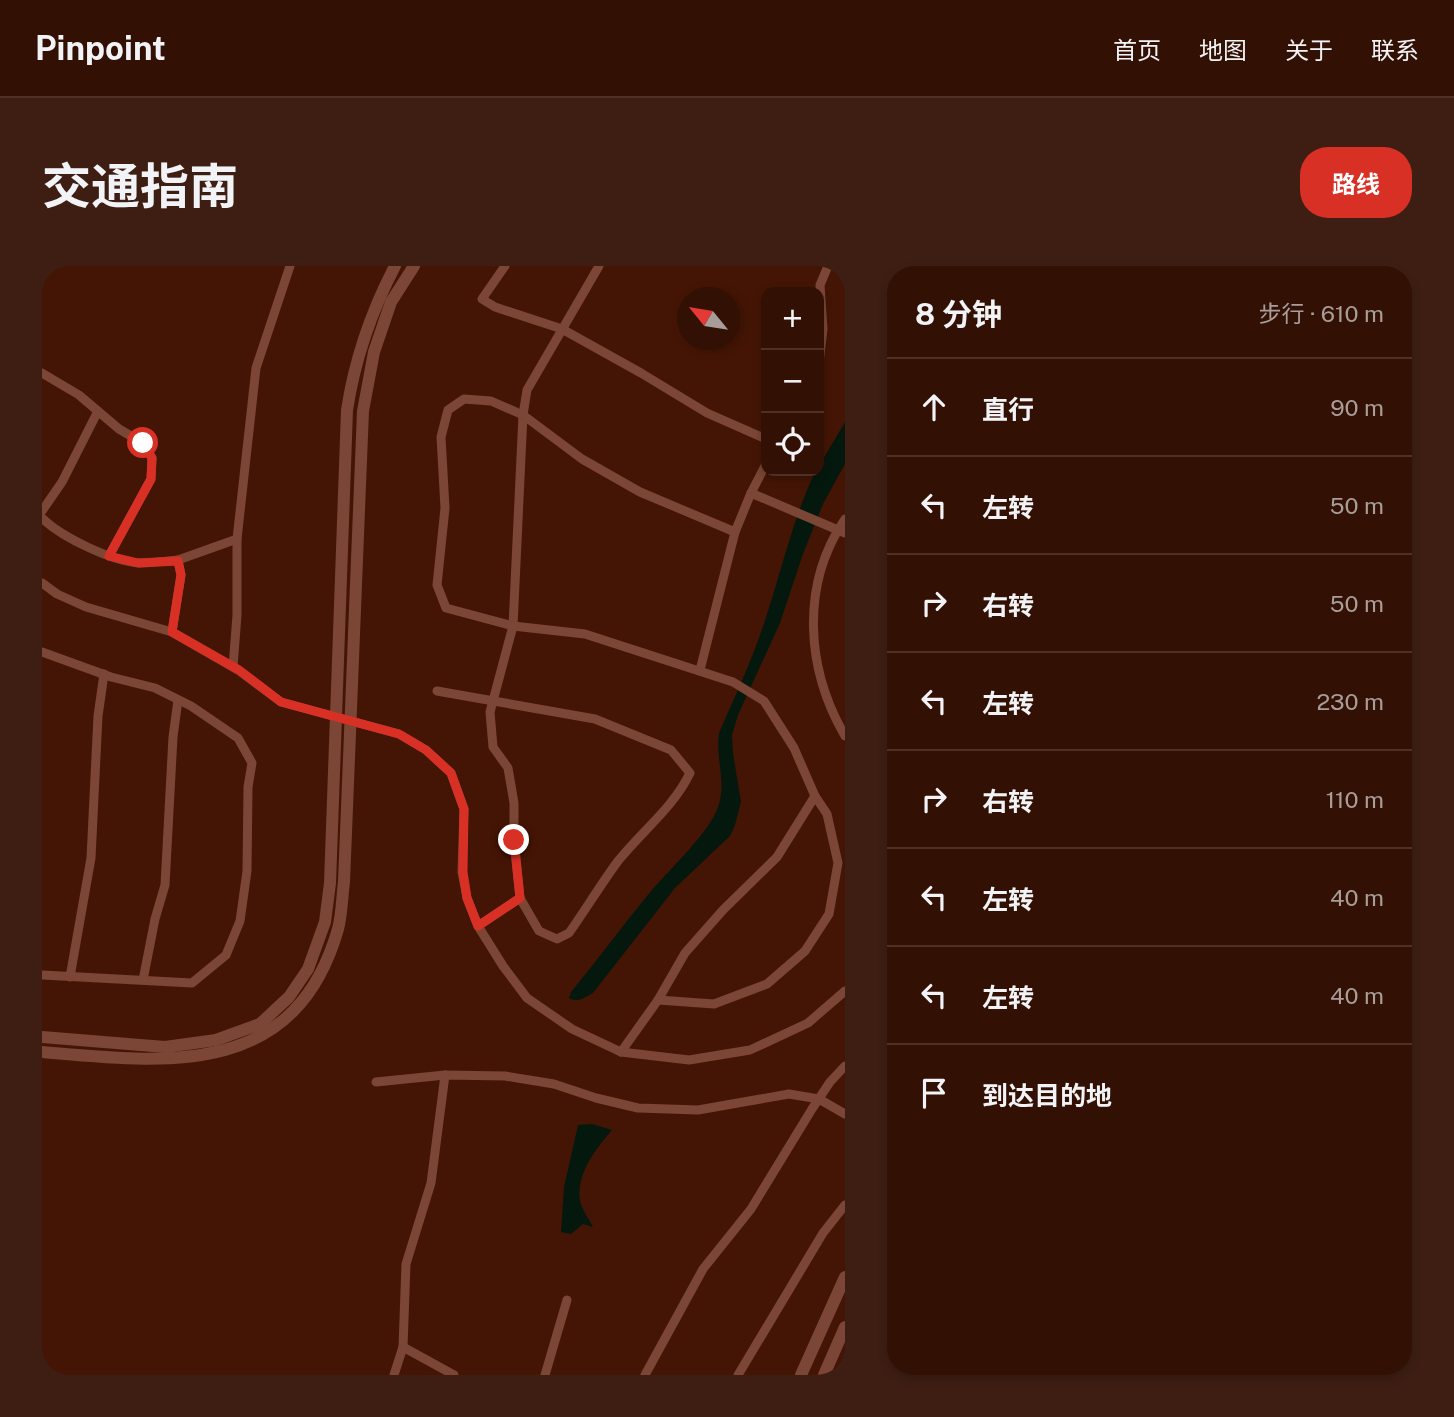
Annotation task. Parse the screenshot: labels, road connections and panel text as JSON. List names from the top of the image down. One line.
{"north":"top left","page":{"header":"Pinpoint","nav":["首页","地图","关于","联系"],"title":"交通指南","buttons":"路线","heading":["8 分钟","步行 · 610 m"],"map_buttons":["+","−"],"list":[["直行","90 m"],["左转","50 m"],["右转","50 m"],["左转","230 m"],["右转","110 m"],["左转","40 m"],["左转","40 m"],"到达目的地"]}}
